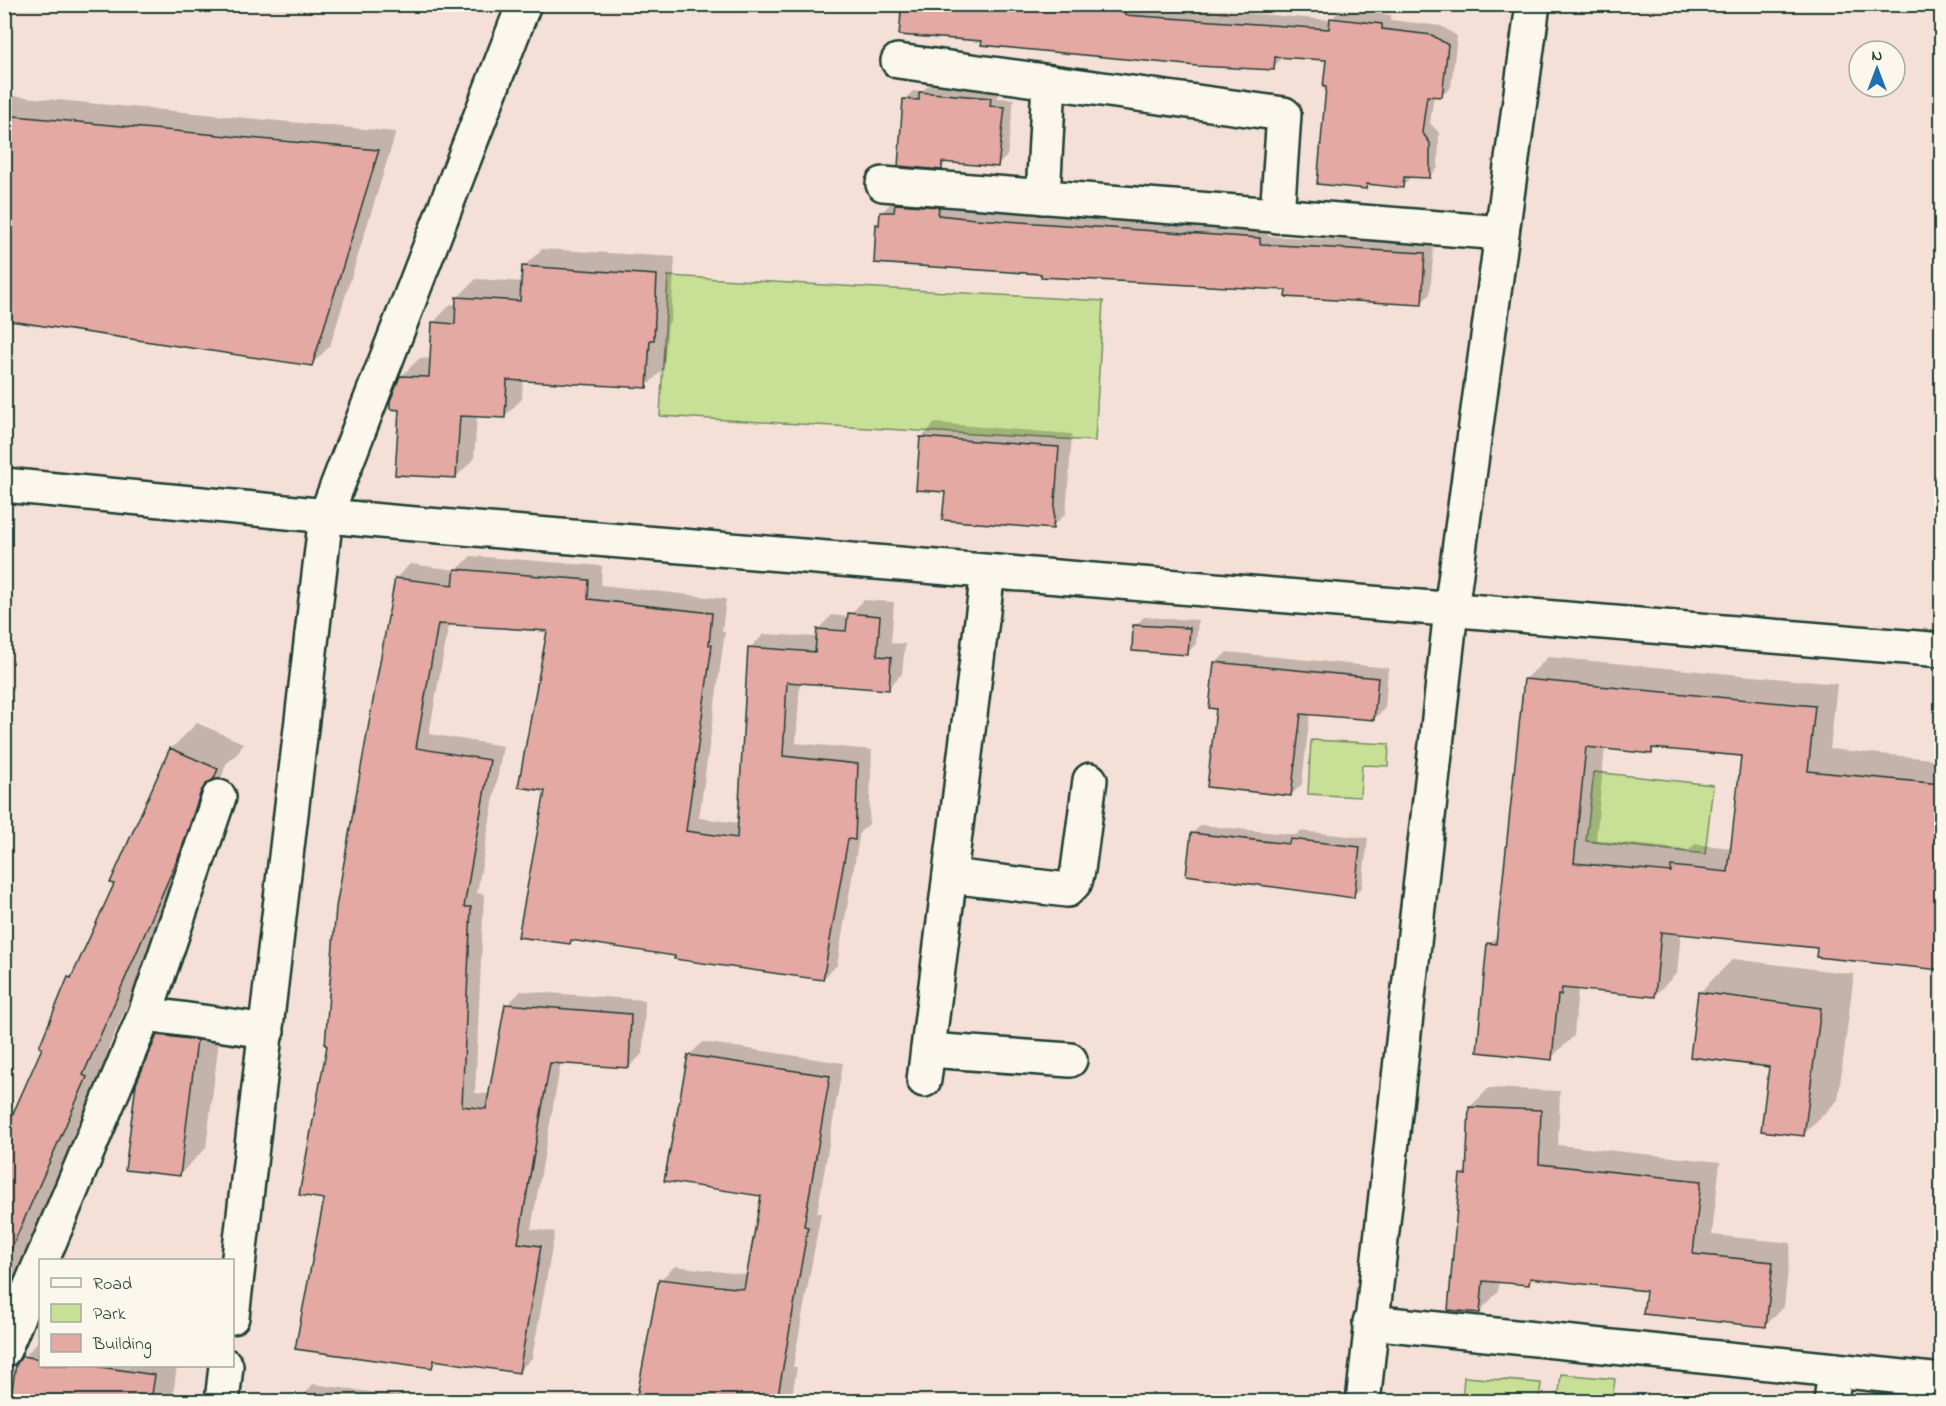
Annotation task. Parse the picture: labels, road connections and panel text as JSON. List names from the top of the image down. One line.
{"legend":["Road","Park","Building"],"north":"top"}
